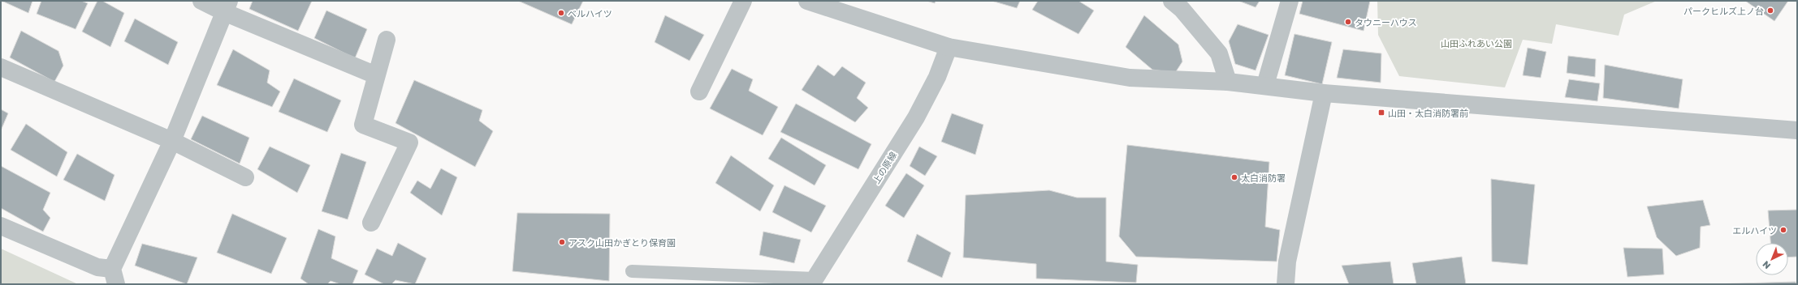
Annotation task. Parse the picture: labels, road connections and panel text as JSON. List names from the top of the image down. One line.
{"streets":{"street":["上の原線"]},"parks":["山田ふれあい公園"],"places":{"other":["パークヒルズ上ノ台","ベルハイツ","タウニーハウス","太白消防署","エルハイツ","アスク山田かぎとり保育園"],"transit":["山田・太白消防署前"]},"north":"bottom left"}
